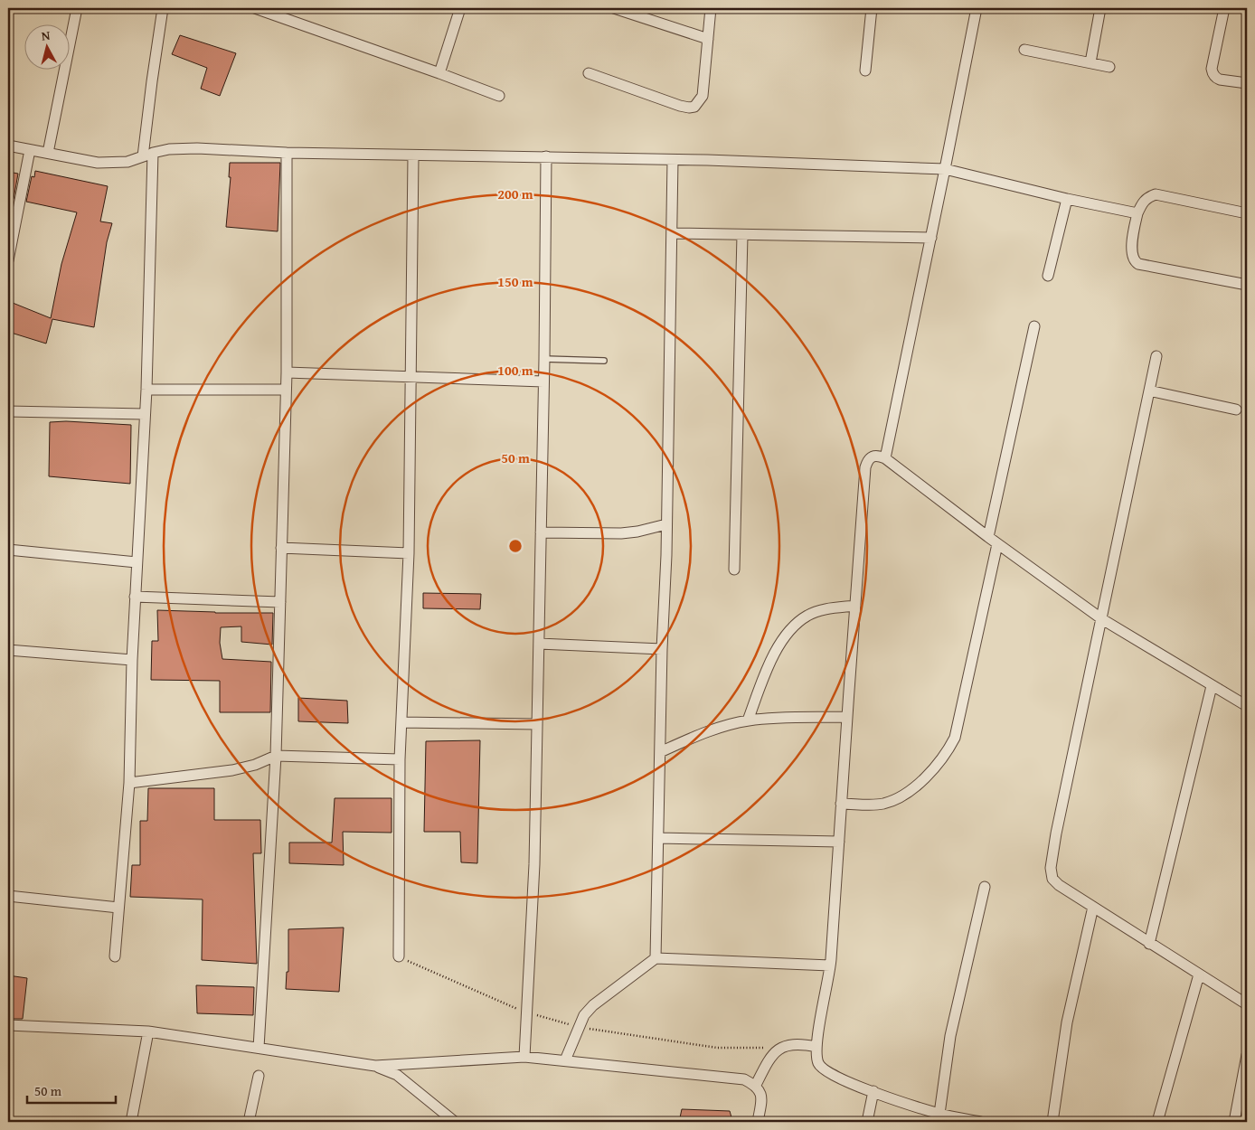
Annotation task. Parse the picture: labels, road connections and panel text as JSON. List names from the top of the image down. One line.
{"scale_bar":"50 m","north":"top","rings":["200 m","150 m","100 m","50 m"]}
